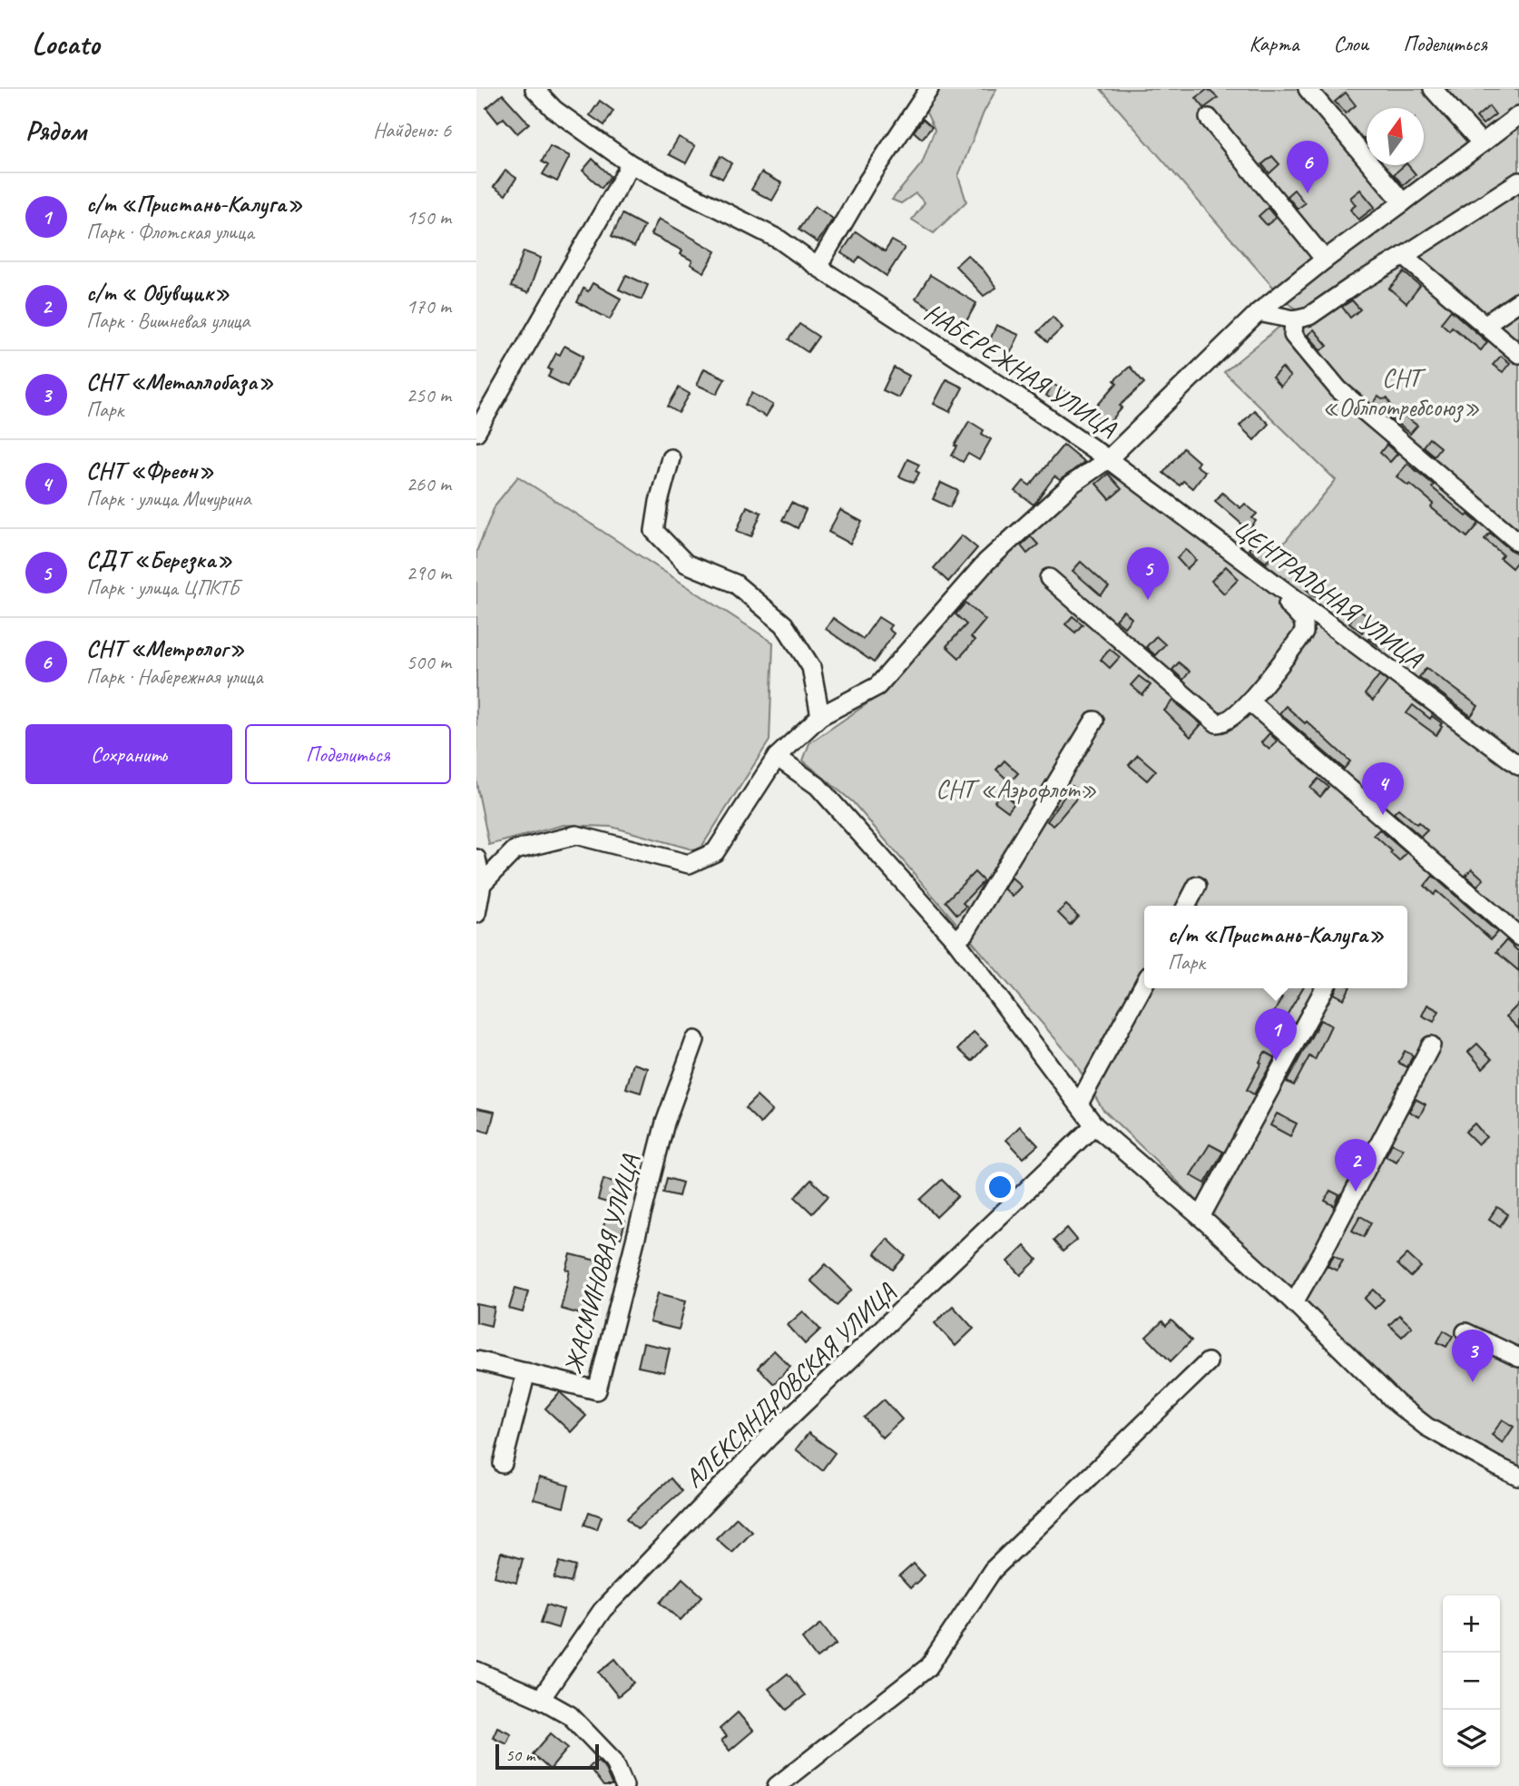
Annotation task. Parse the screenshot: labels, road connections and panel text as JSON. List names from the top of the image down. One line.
{"streets":{"street":["НАБЕРЕЖНАЯ УЛИЦА","ЦЕНТРАЛЬНАЯ УЛИЦА","ЖАСМИНОВАЯ УЛИЦА","АЛЕКСАНДРОВСКАЯ УЛИЦА"]},"crossings":[["НАБЕРЕЖНАЯ УЛИЦА","ЦЕНТРАЛЬНАЯ УЛИЦА"]],"parks":["СНТ «Облпотребсоюз»","СНТ «Аэрофлот»"],"scale_bar":"50 m","north":"top","page":{"header":"Locato","nav":["Карта","Слои","Поделиться"],"heading":["Рядом","Найдено: 6"],"pins":["6","5","4","1","2","3"],"list":[{"mark":"1","name":"с/т «Пристань-Калуга»","note":"Парк · Флотская улица","value":"150 m"},{"mark":"2","name":"с/т « Обувщик»","note":"Парк · Вишневая улица","value":"170 m"},{"mark":"3","name":"СНТ «Металлобаза»","note":"Парк","value":"250 m"},{"mark":"4","name":"СНТ «Фреон»","note":"Парк · улица Мичурина","value":"260 m"},{"mark":"5","name":"СДТ «Березка»","note":"Парк · улица ЦПКТБ","value":"290 m"},{"mark":"6","name":"СНТ «Метролог»","note":"Парк · Набережная улица","value":"500 m"}],"buttons":["Сохранить","Поделиться"],"popup":["с/т «Пристань-Калуга»","Парк"],"map_buttons":["+","−"],"scale":"50 m"}}
